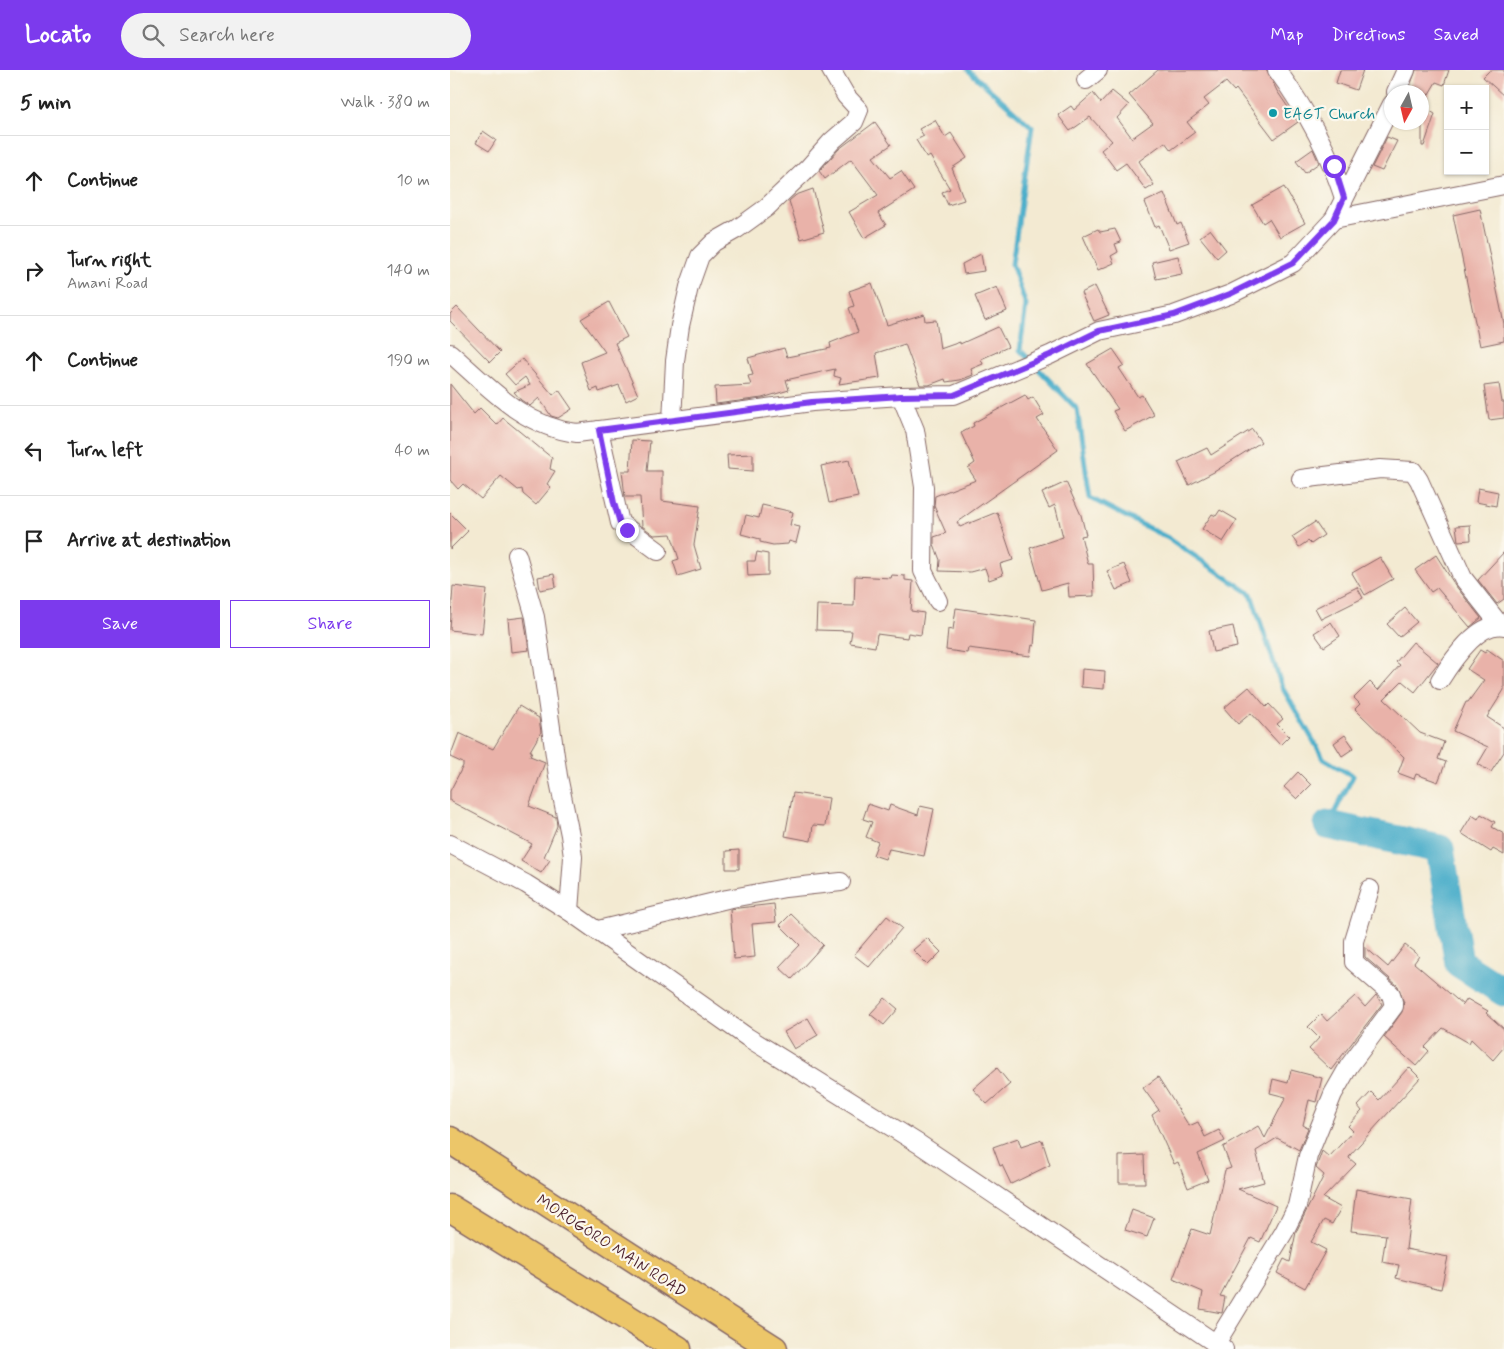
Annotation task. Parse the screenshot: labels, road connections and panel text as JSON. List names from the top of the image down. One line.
{"streets":{"highway":["MOROGORO MAIN ROAD"]},"places":["EAGT Church"],"north":"bottom","page":{"header":"Locato","search":"Search here","nav":["Map","Directions","Saved"],"heading":["5 min","Walk · 380 m"],"map_buttons":["+","−"],"list":[["Continue","10 m"],["Turn right","Amani Road","140 m"],["Continue","190 m"],["Turn left","40 m"],"Arrive at destination"],"buttons":["Save","Share"]}}
